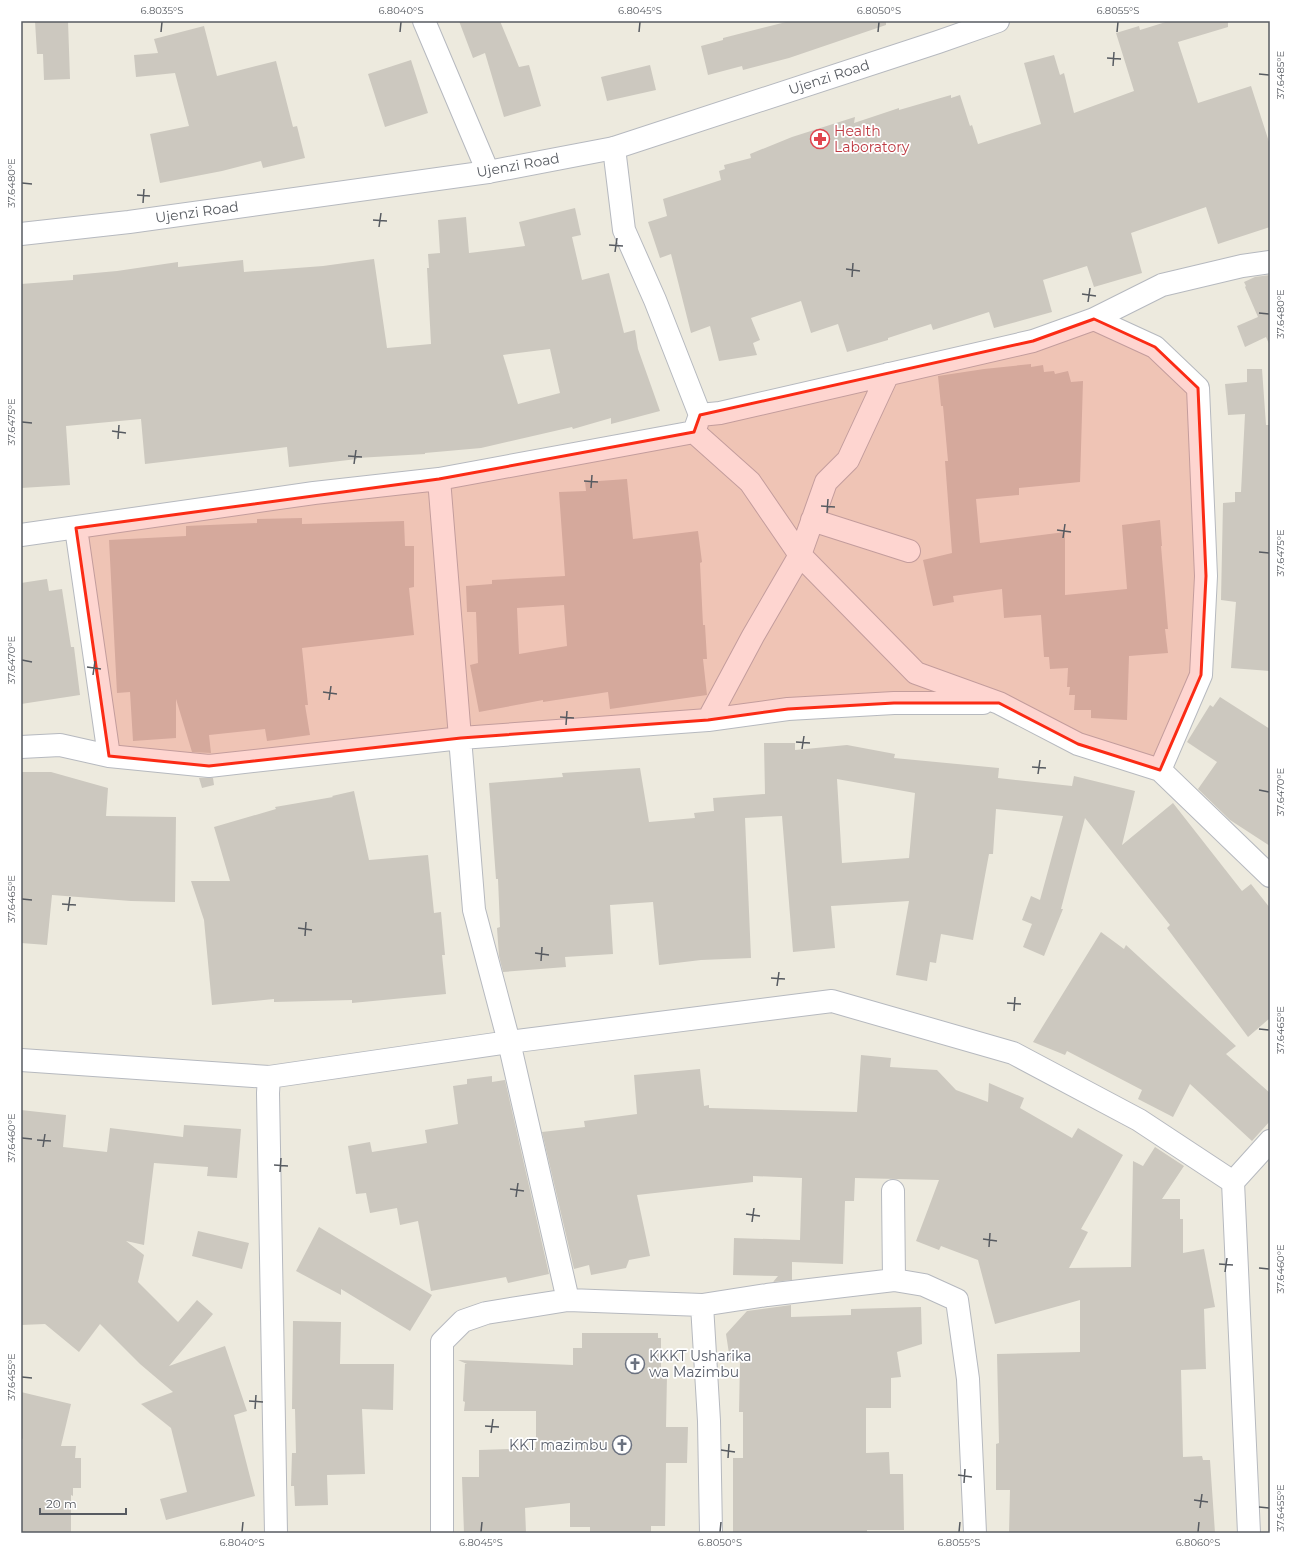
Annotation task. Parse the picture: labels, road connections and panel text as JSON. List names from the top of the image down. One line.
{"streets":{"street":["Ujenzi Road"]},"places":{"pharmacy":["Health Laboratory"],"church":["KKKT Usharika wa Mazimbu","KKT mazimbu"]},"scale_bar":"20 m","coordinates":["6.8035°S","6.8040°S","6.8045°S","6.8050°S","6.8055°S","37.6485°E","37.6480°E","37.6475°E","37.6470°E","37.6465°E","37.6460°E","37.6455°E","6.8060°S"]}
